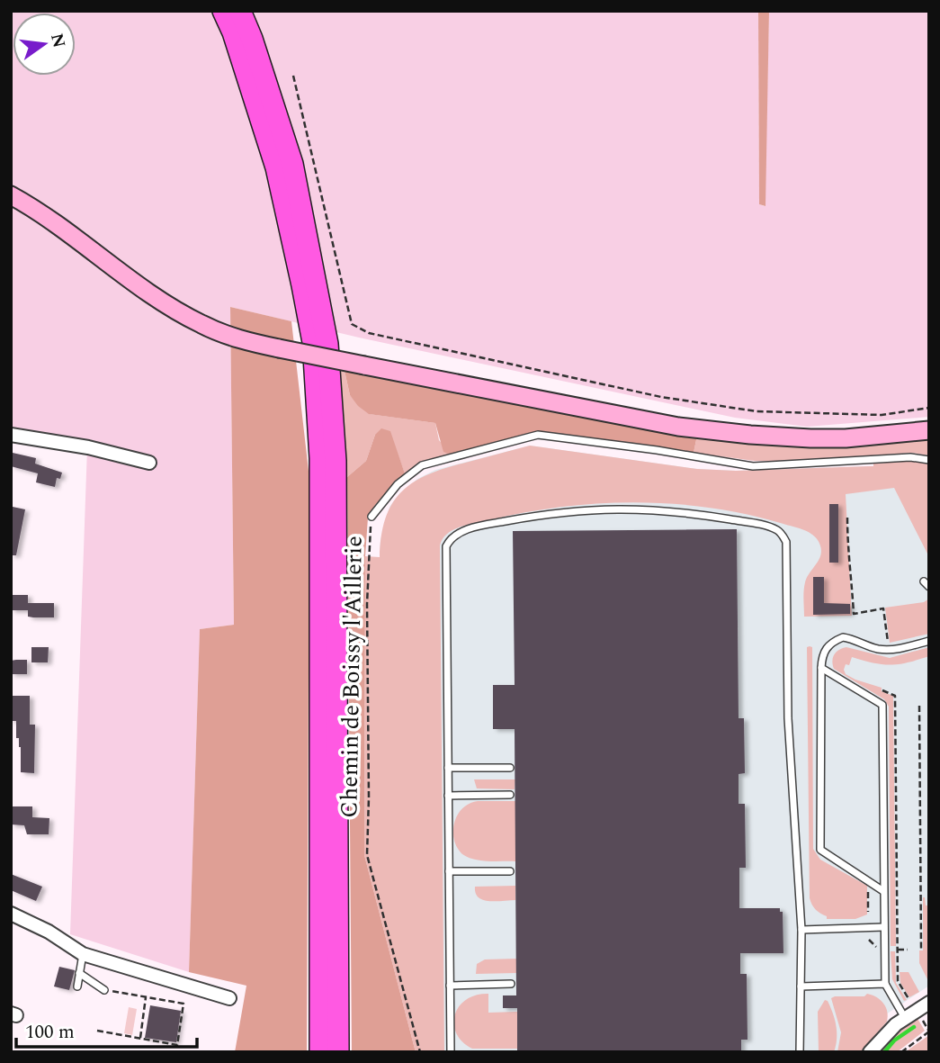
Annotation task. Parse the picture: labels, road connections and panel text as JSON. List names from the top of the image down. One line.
{"streets":{"lane":["Chemin de Boissy l'Aillerie"]},"scale_bar":"100 m","north":"right"}
